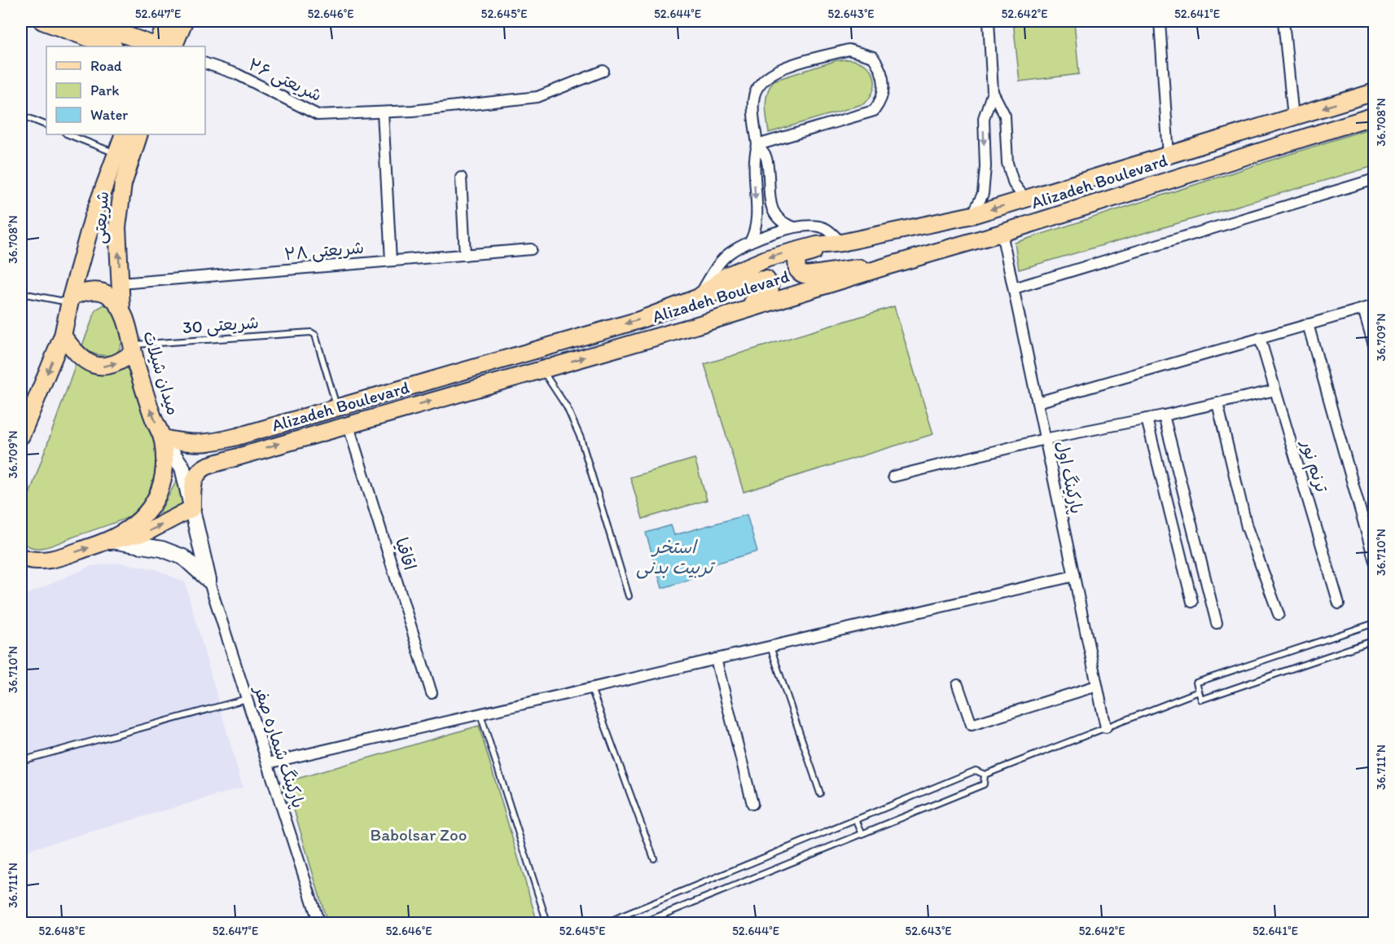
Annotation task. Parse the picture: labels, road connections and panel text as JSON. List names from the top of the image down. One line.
{"streets":{"main road":["Alizadeh Boulevard","شریعتی","میدان شیلات"],"street":["شریعتی ۲۶","شریعتی ۲۸","ترنم نور","پارکینگ اول","اقاقیا","پارکینگ شماره صفر"],"lane":["شریعتی 30"]},"crossings":[["Alizadeh Boulevard","شریعتی 30"],["Alizadeh Boulevard","میدان شیلات"],["Alizadeh Boulevard","پارکینگ اول"],["Alizadeh Boulevard","اقاقیا"],["شریعتی","شریعتی ۲۸"],["شریعتی","شریعتی 30"],["شریعتی","میدان شیلات"],["شریعتی 30","میدان شیلات"]],"water":["استخر تربیت بدنی"],"parks":["Babolsar Zoo"],"legend":["Road","Park","Water"],"coordinates":["52.647°E","52.646°E","52.645°E","52.644°E","52.643°E","52.642°E","52.641°E","36.708°N","36.709°N","36.710°N","36.711°N","52.648°E"]}
